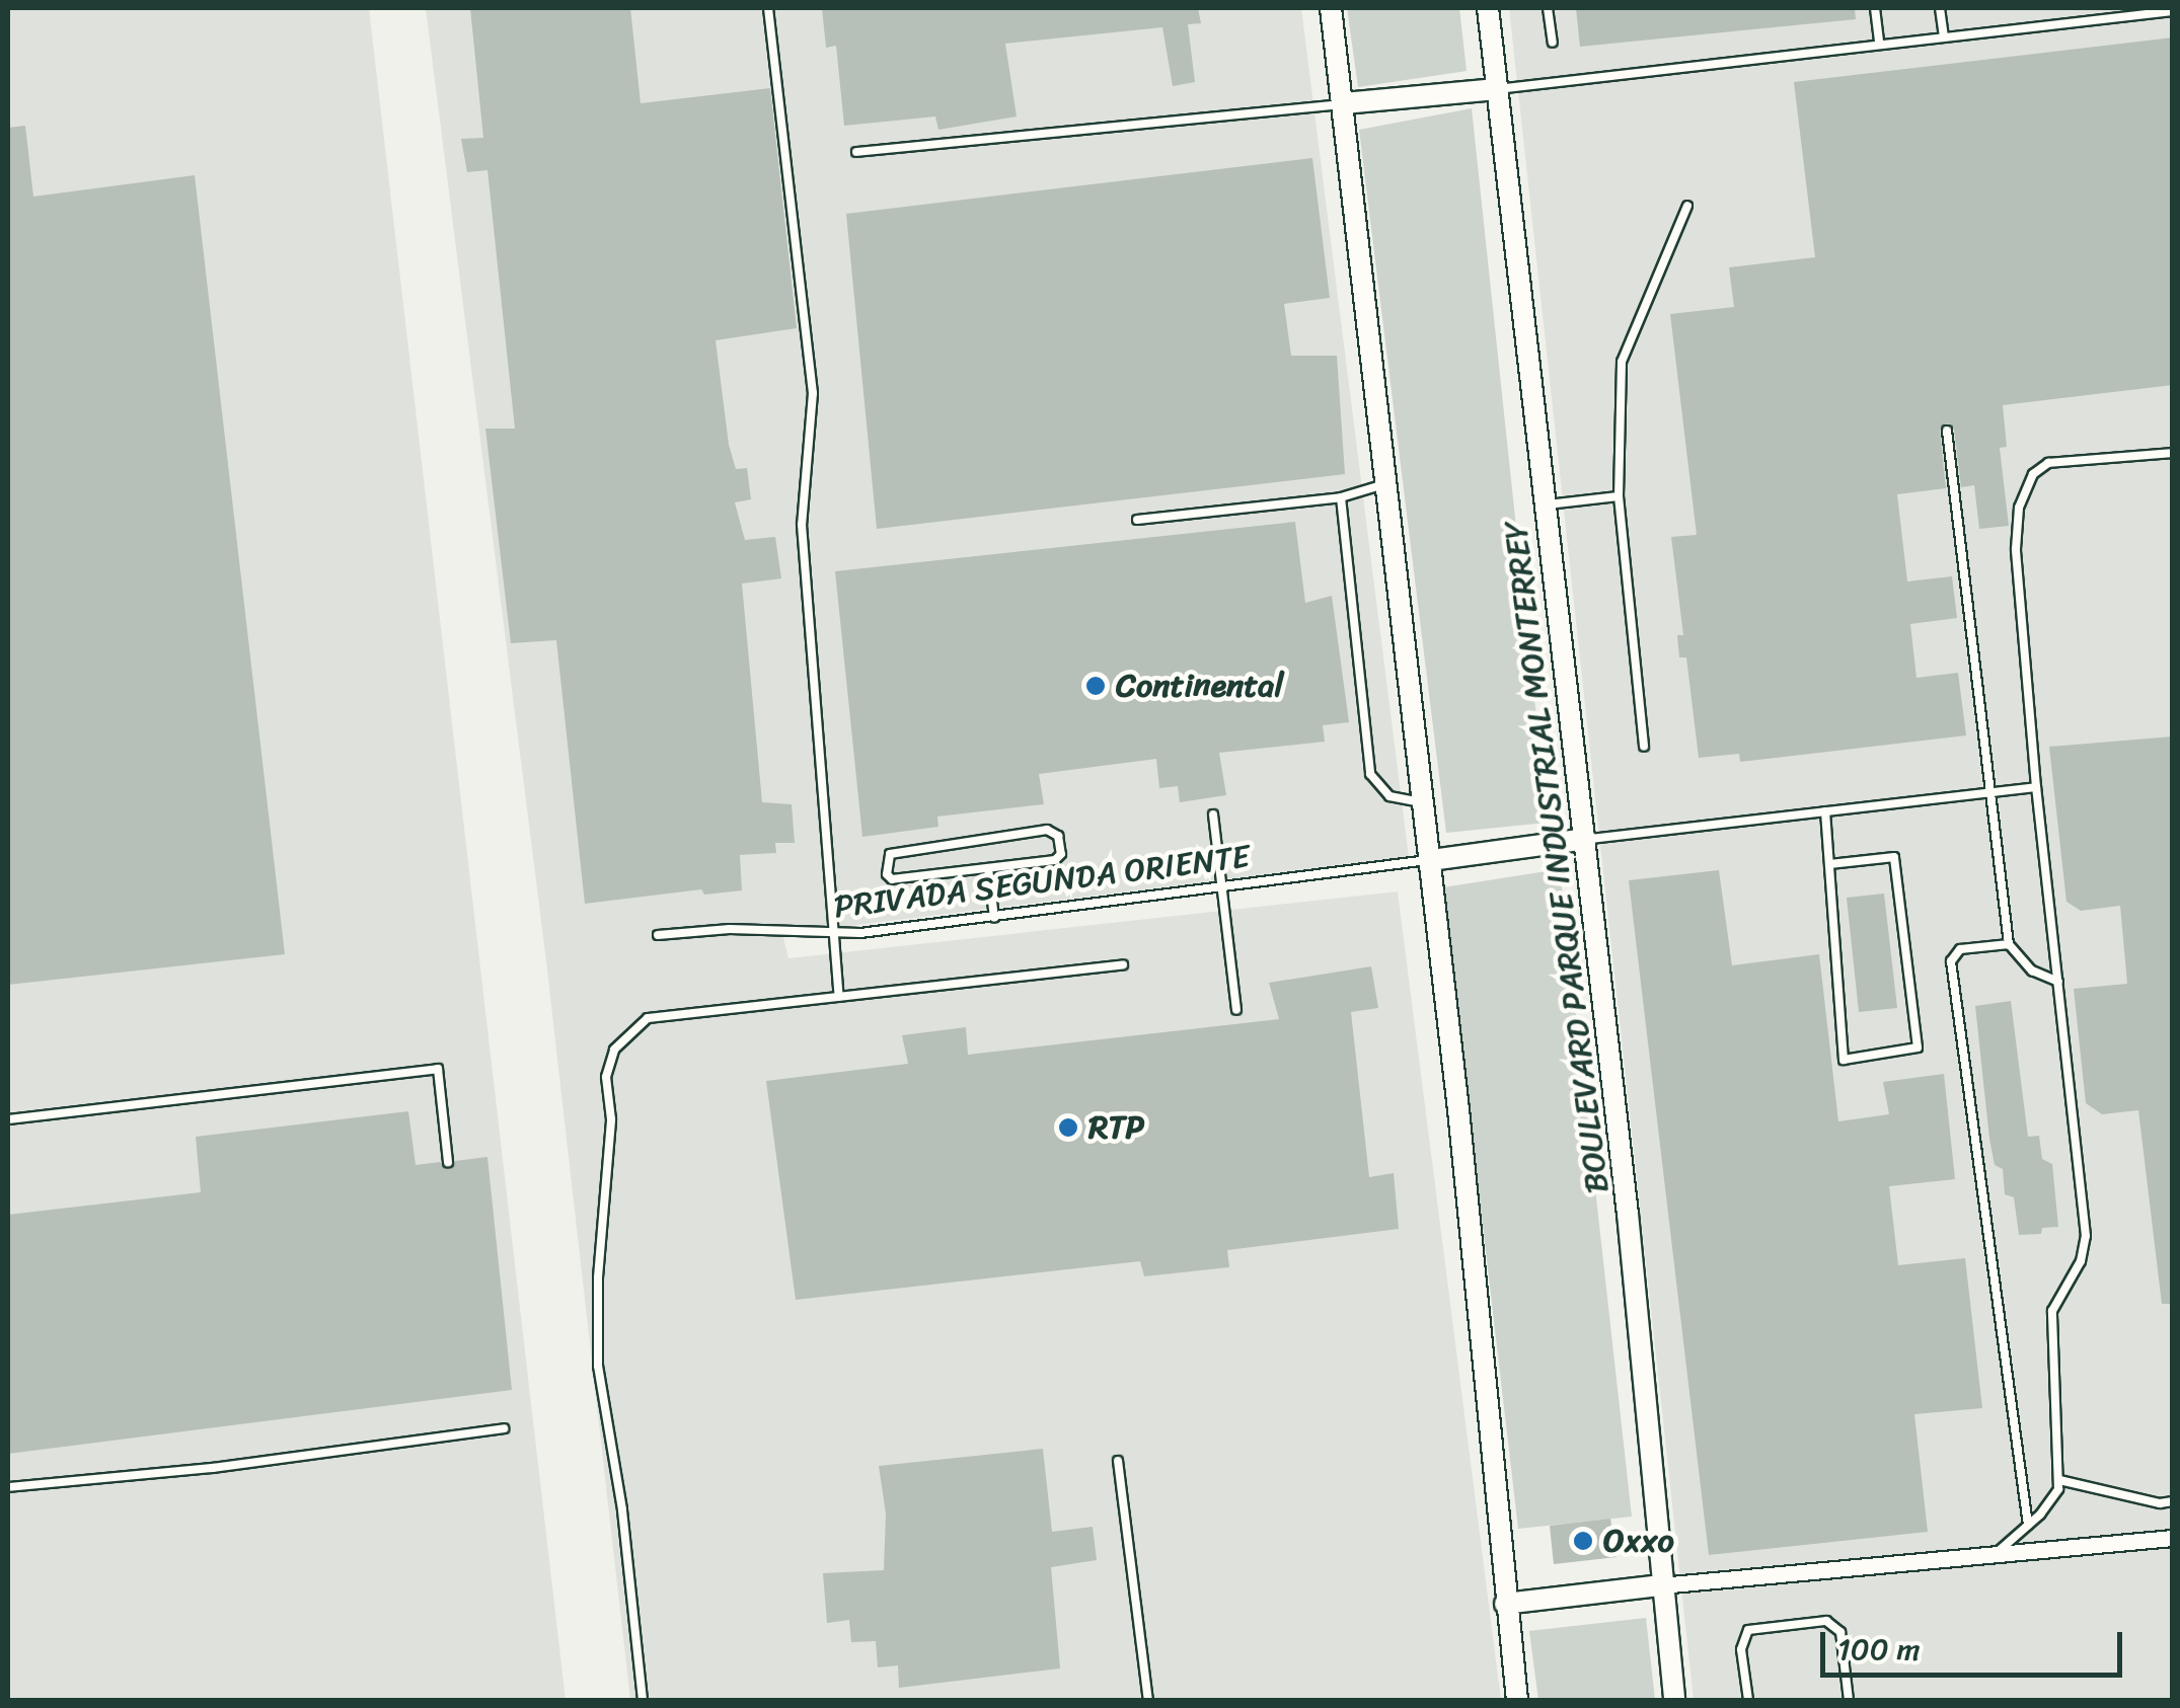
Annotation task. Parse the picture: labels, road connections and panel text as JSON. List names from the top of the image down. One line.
{"streets":{"street":["BOULEVARD PARQUE INDUSTRIAL MONTERREY"],"lane":["PRIVADA SEGUNDA ORIENTE"]},"places":["Continental","RTP","Oxxo"],"scale_bar":"100 m"}
